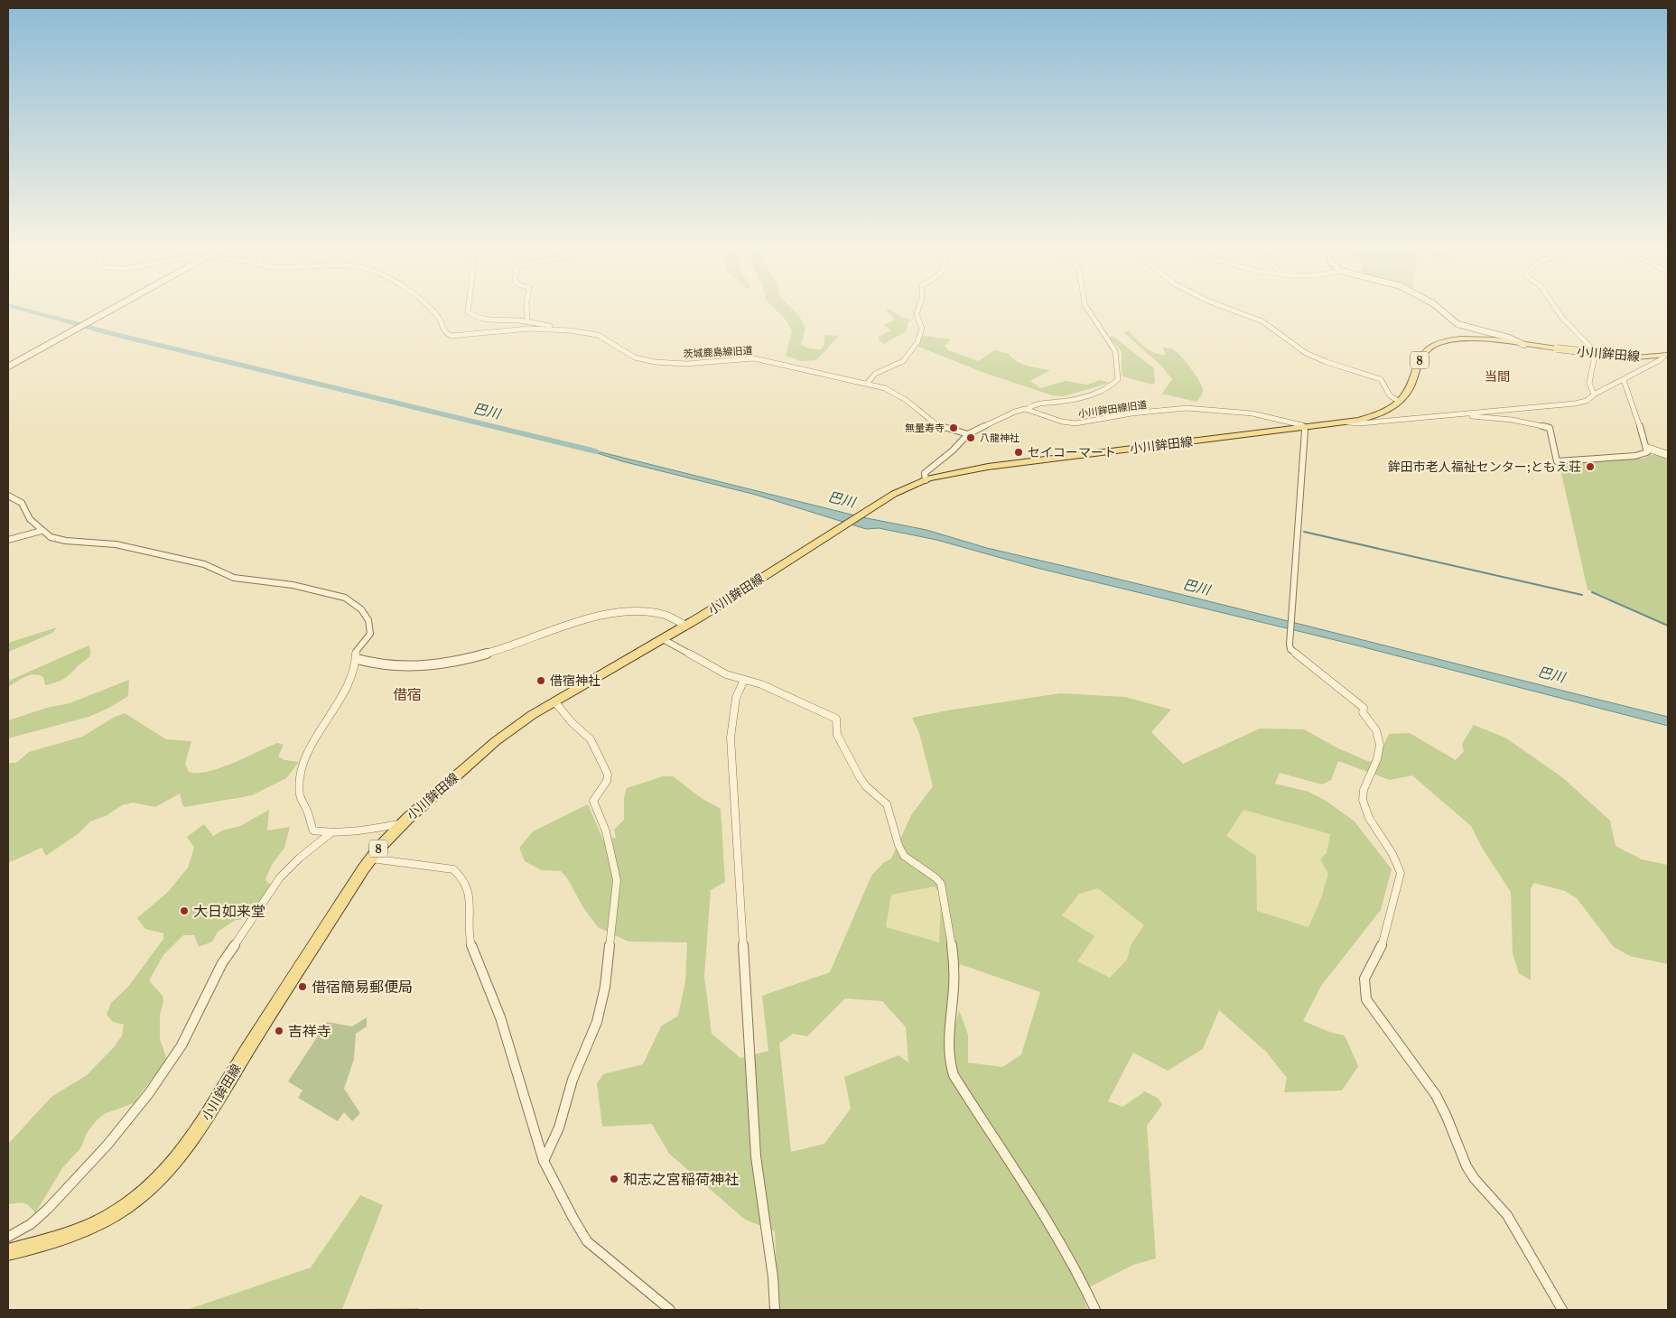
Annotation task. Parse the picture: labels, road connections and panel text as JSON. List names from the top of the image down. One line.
{"streets":{"main road":["小川鉾田線","8"],"street":["茨城鹿島線旧道","小川鉾田線旧道"]},"crossings":[["小川鉾田線","小川鉾田線旧道"]],"districts":["当間","借宿"],"water":["巴川"],"places":["無量寿寺","八龍神社","セイコーマート","鉾田市老人福祉センター;ともえ荘","借宿神社","大日如来堂","借宿簡易郵便局","吉祥寺","和志之宮稲荷神社"]}
